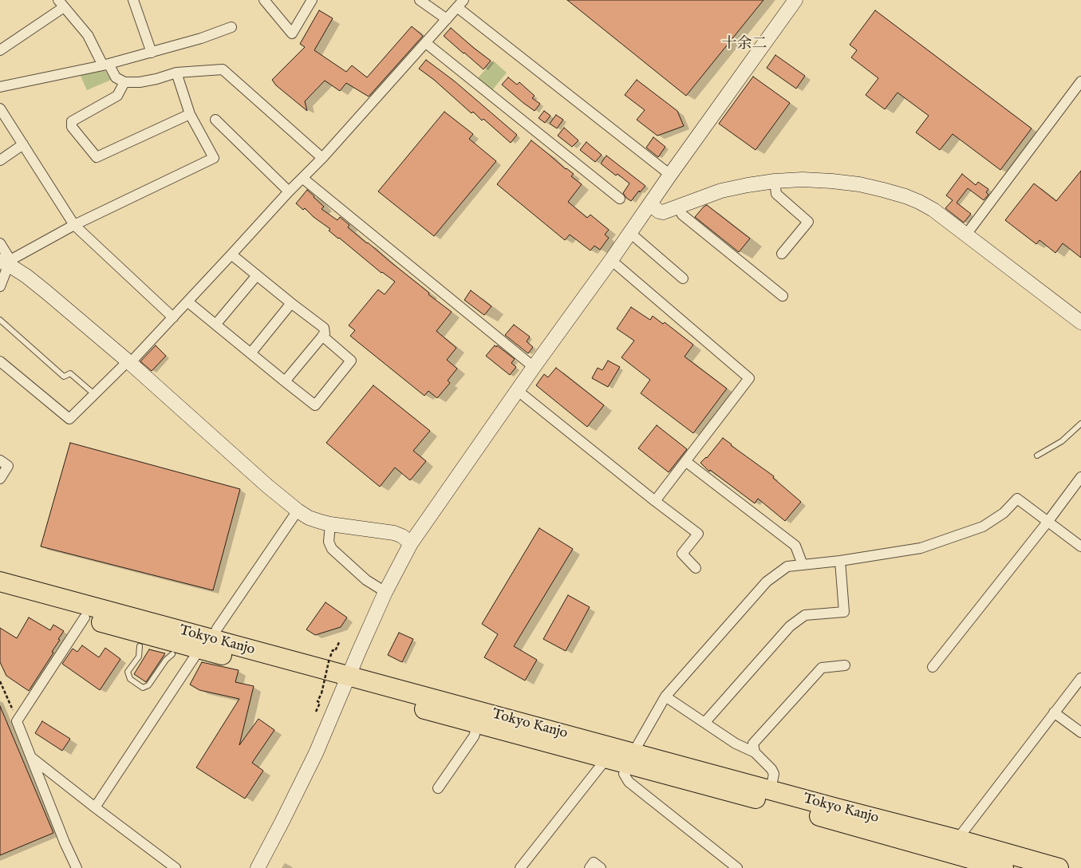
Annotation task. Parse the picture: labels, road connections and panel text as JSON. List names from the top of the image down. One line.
{"streets":{"highway":["Tokyo Kanjo"]},"districts":["十余二"]}
